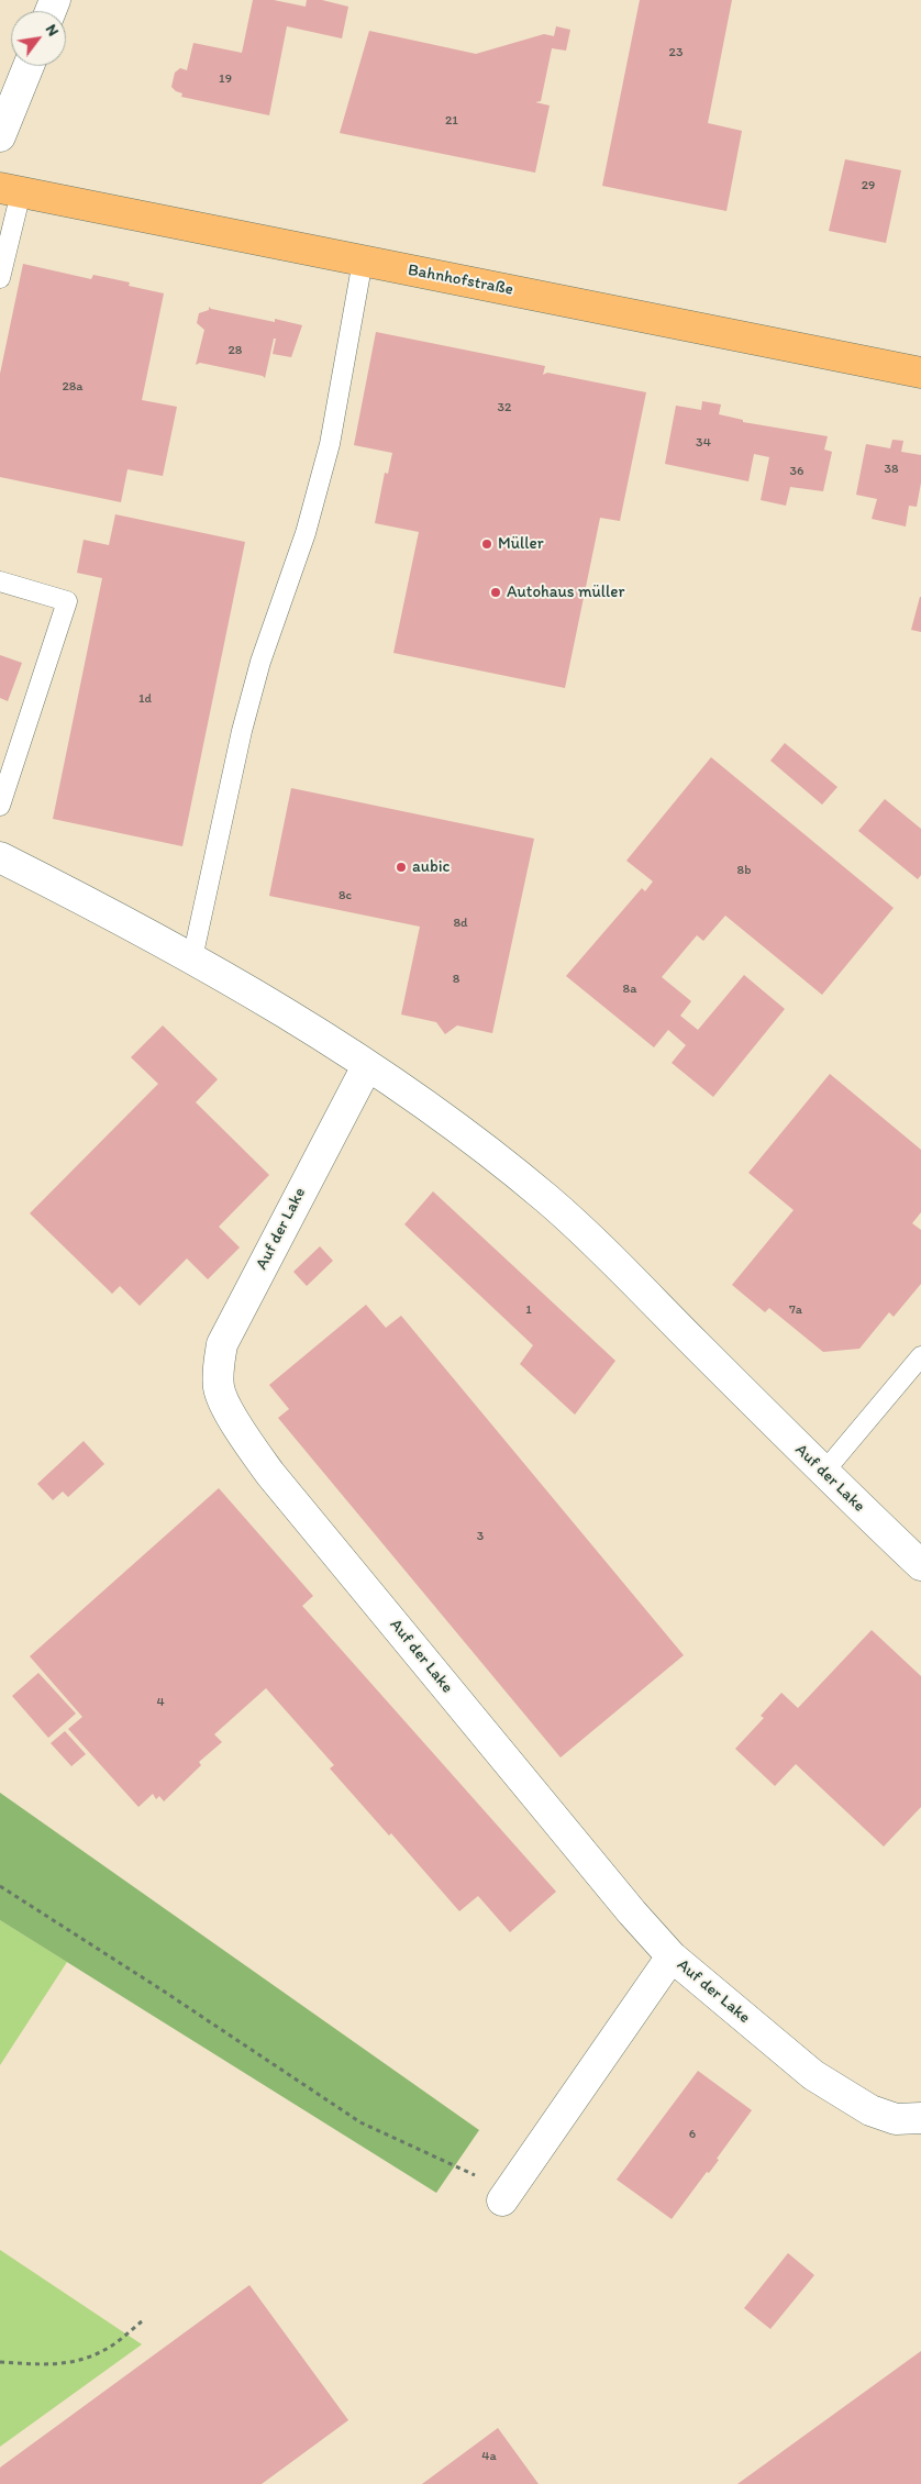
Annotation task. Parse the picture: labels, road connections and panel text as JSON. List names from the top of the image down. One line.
{"streets":{"main road":["Bahnhofstraße"],"street":["Auf der Lake"]},"places":["Müller","Autohaus müller","aubic"],"house_numbers":["23","19","21","29","28","28a","32","34","38","36","1d","8b","8c","8d","8","8a","1","7a","3","4","6","4a"],"north":"top right"}
